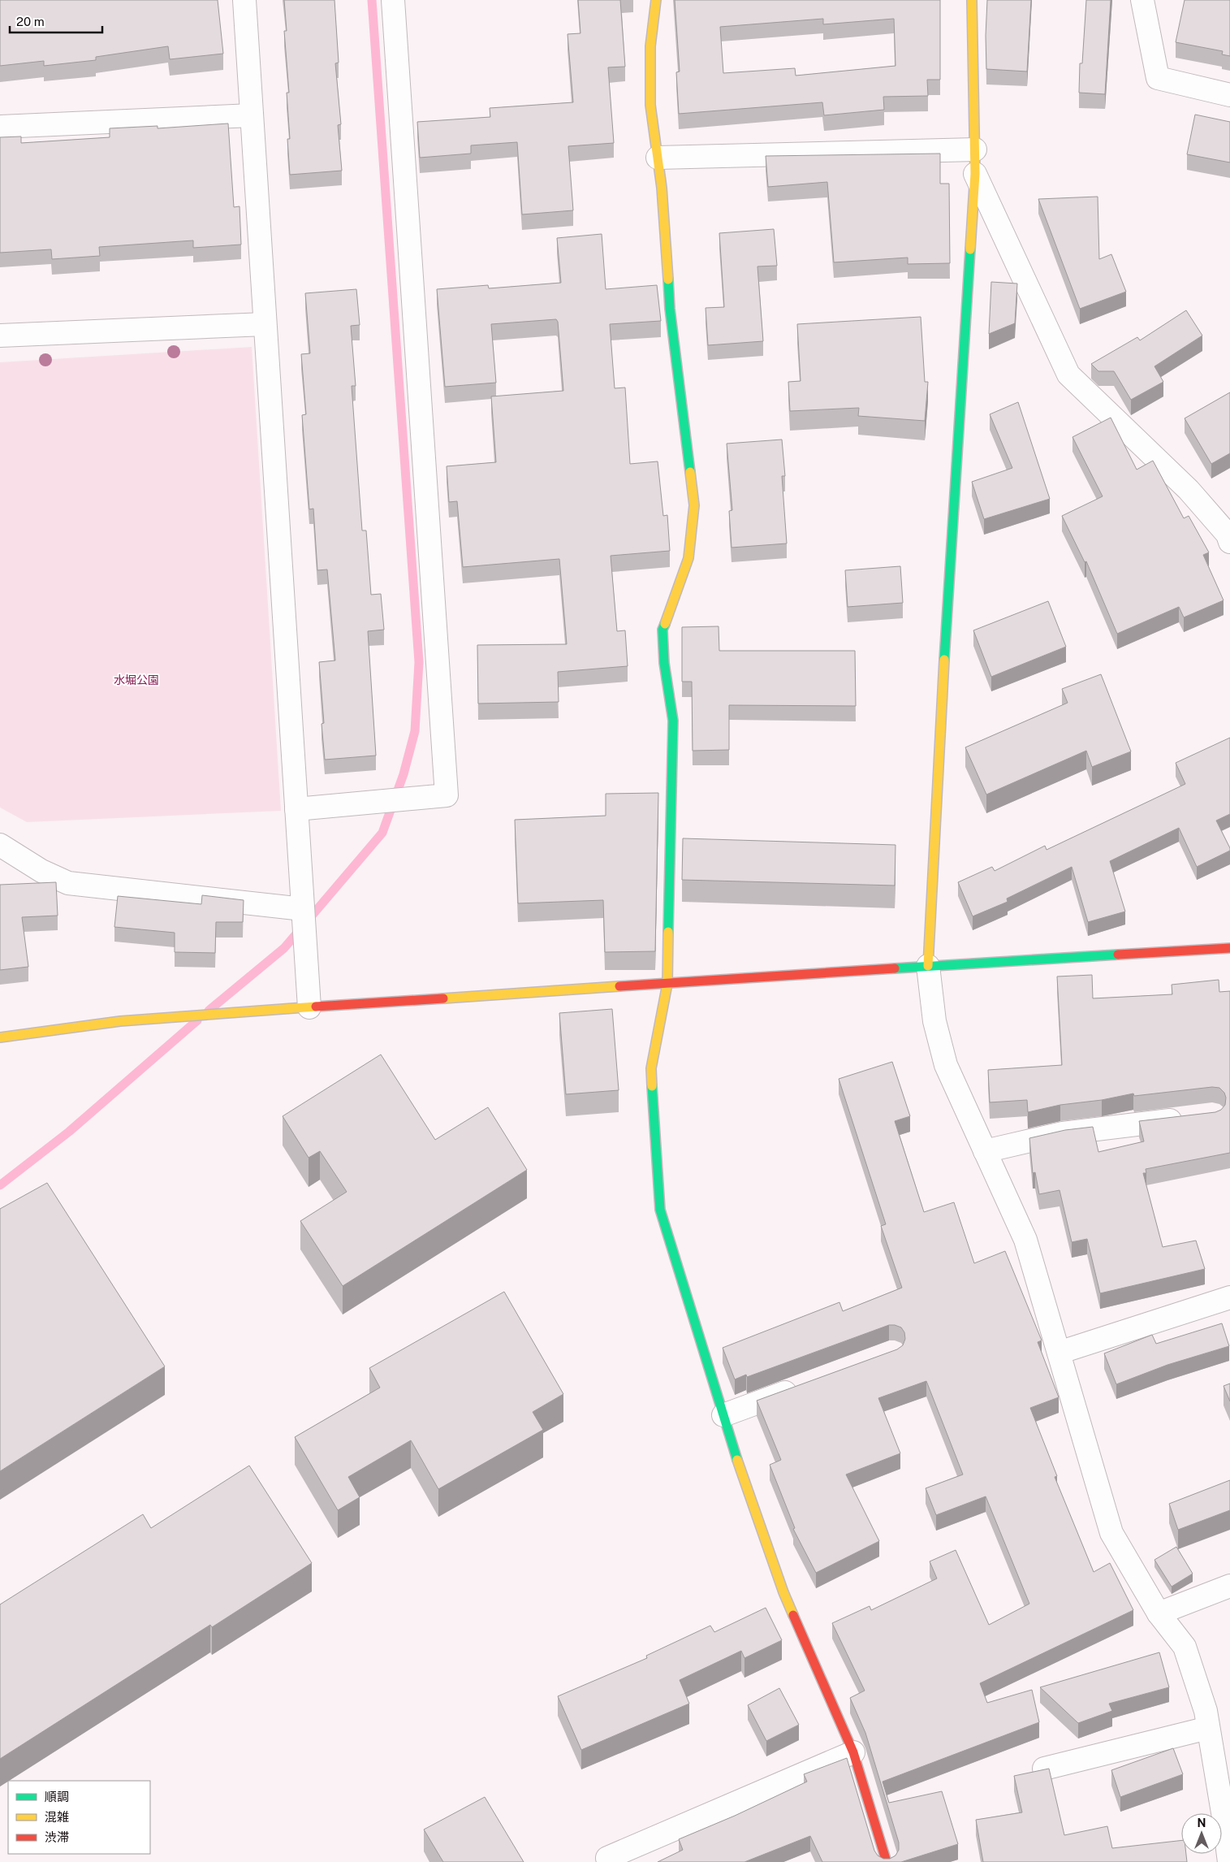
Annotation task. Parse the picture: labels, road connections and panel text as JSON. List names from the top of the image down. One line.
{"parks":["水堀公園"],"legend":["順調","混雑","渋滞"],"scale_bar":"20 m","north":"top"}
